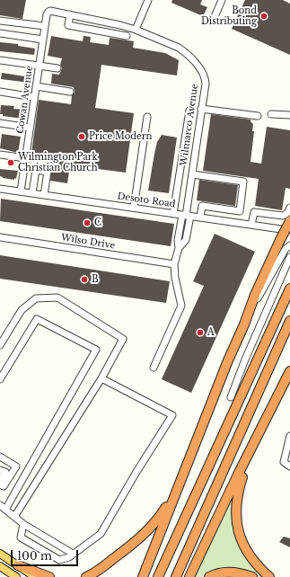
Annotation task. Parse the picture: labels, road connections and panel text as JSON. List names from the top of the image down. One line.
{"streets":{"street":["Cowan Avenue","Wilmarco Avenue","Desoto Road","Wilso Drive"]},"crossings":[["Cowan Avenue","Desoto Road"],["Wilmarco Avenue","Desoto Road"],["Wilmarco Avenue","Wilso Drive"]],"places":["Bond Distributing","Price Modern","Wilmington Park Christian Church","C","B","A"],"scale_bar":"100 m"}
